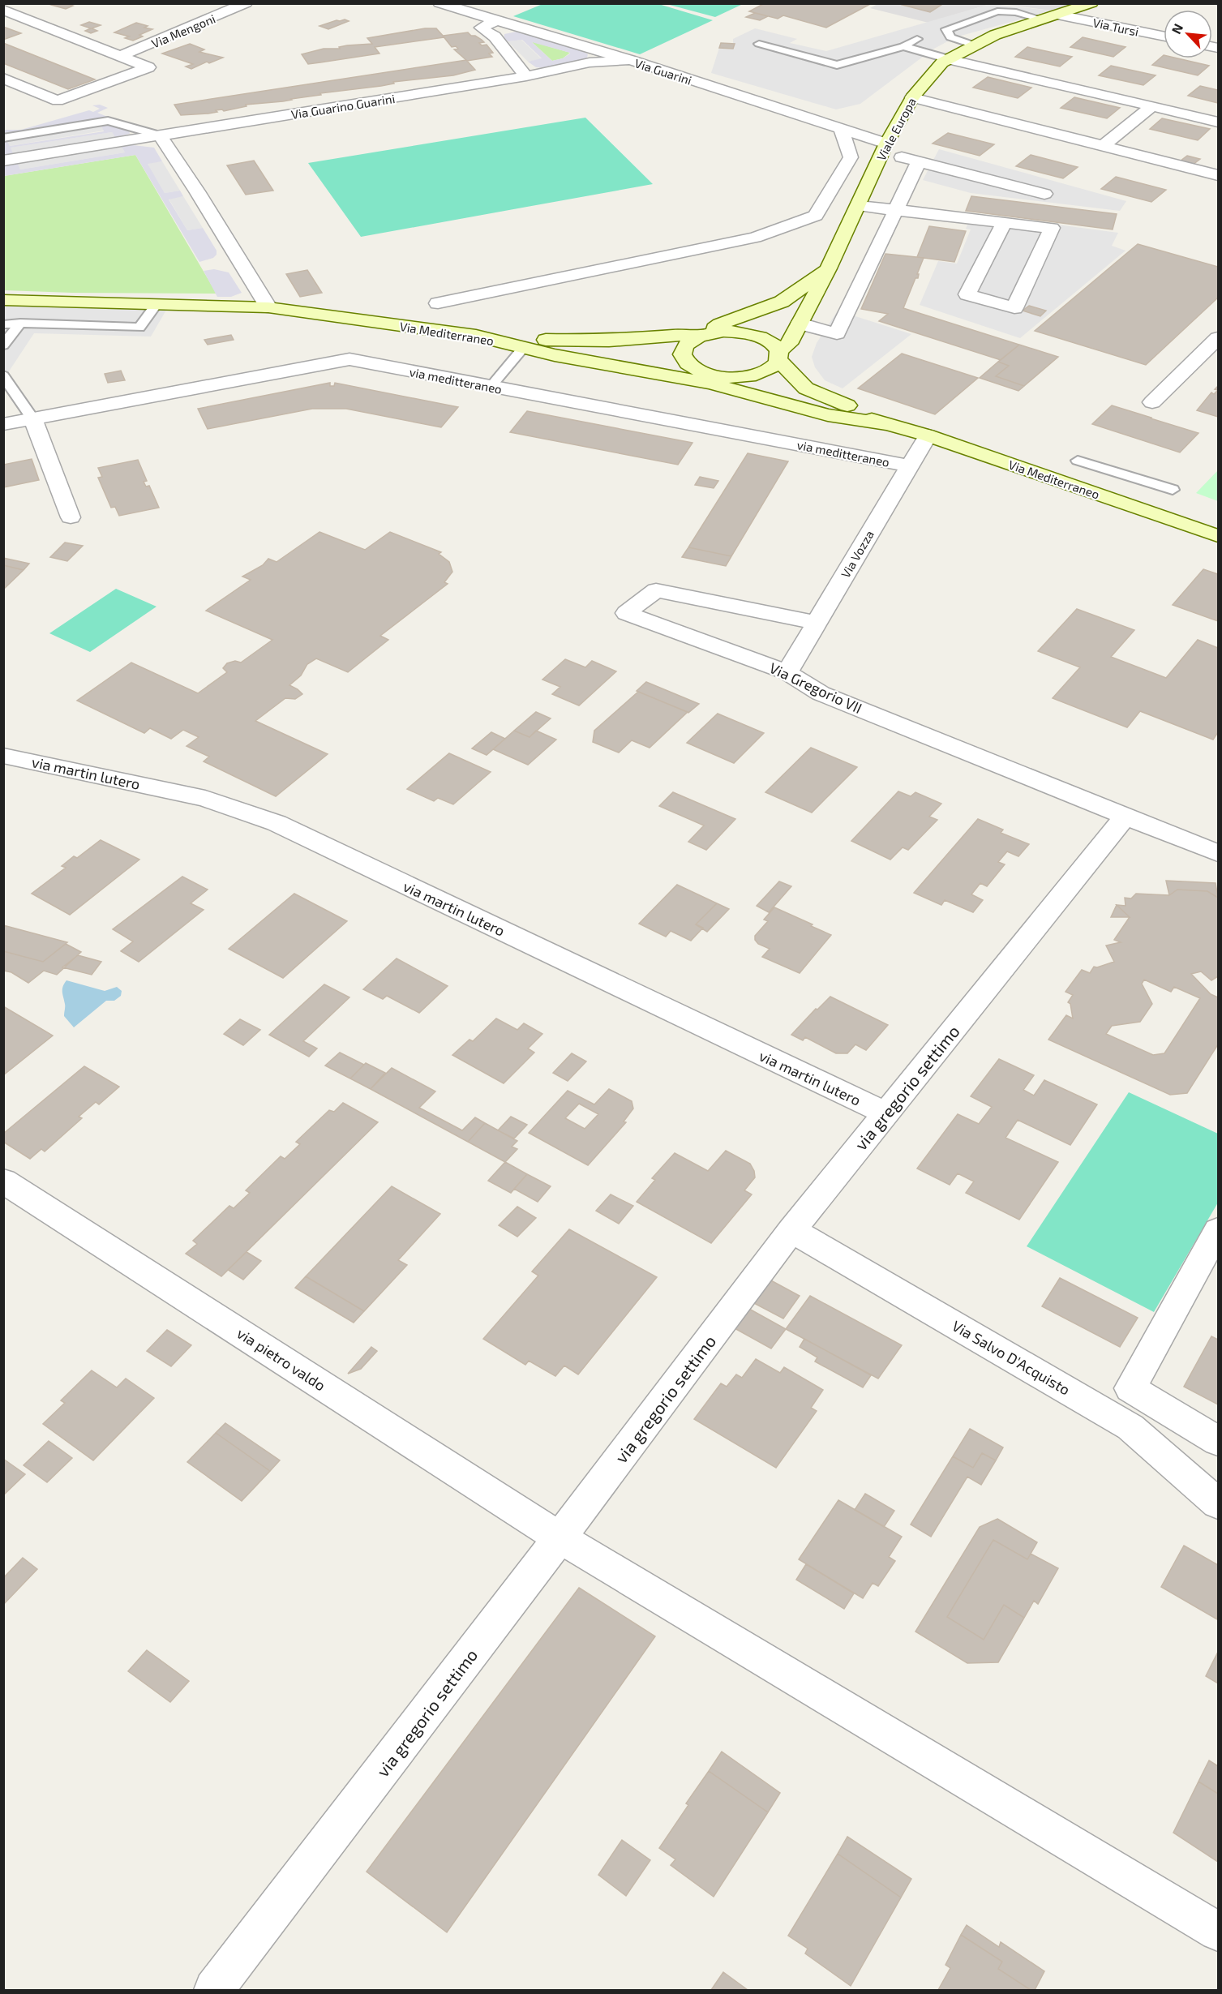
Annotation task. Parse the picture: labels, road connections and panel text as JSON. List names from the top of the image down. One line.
{"streets":{"main road":["Viale Europa","Via Mediterraneo"],"street":["Via Tursi","Via Mengoni","Via Guarini","Via Guarino Guarini","via meditteraneo","Via Vozza","Via Gregorio VII","via martin lutero","via gregorio settimo","Via Salvo D'Acquisto","via pietro valdo"]},"crossings":[["Via Tursi","Viale Europa"],["Via Guarini","Via Guarino Guarini"],["Via Guarini","Viale Europa"],["Viale Europa","Via Mediterraneo"],["Via Mediterraneo","Via Vozza"],["via meditteraneo","Via Vozza"],["Via Vozza","Via Gregorio VII"],["Via Gregorio VII","via gregorio settimo"],["via martin lutero","via gregorio settimo"],["via gregorio settimo","Via Salvo D'Acquisto"],["via gregorio settimo","via pietro valdo"]],"north":"top left"}
